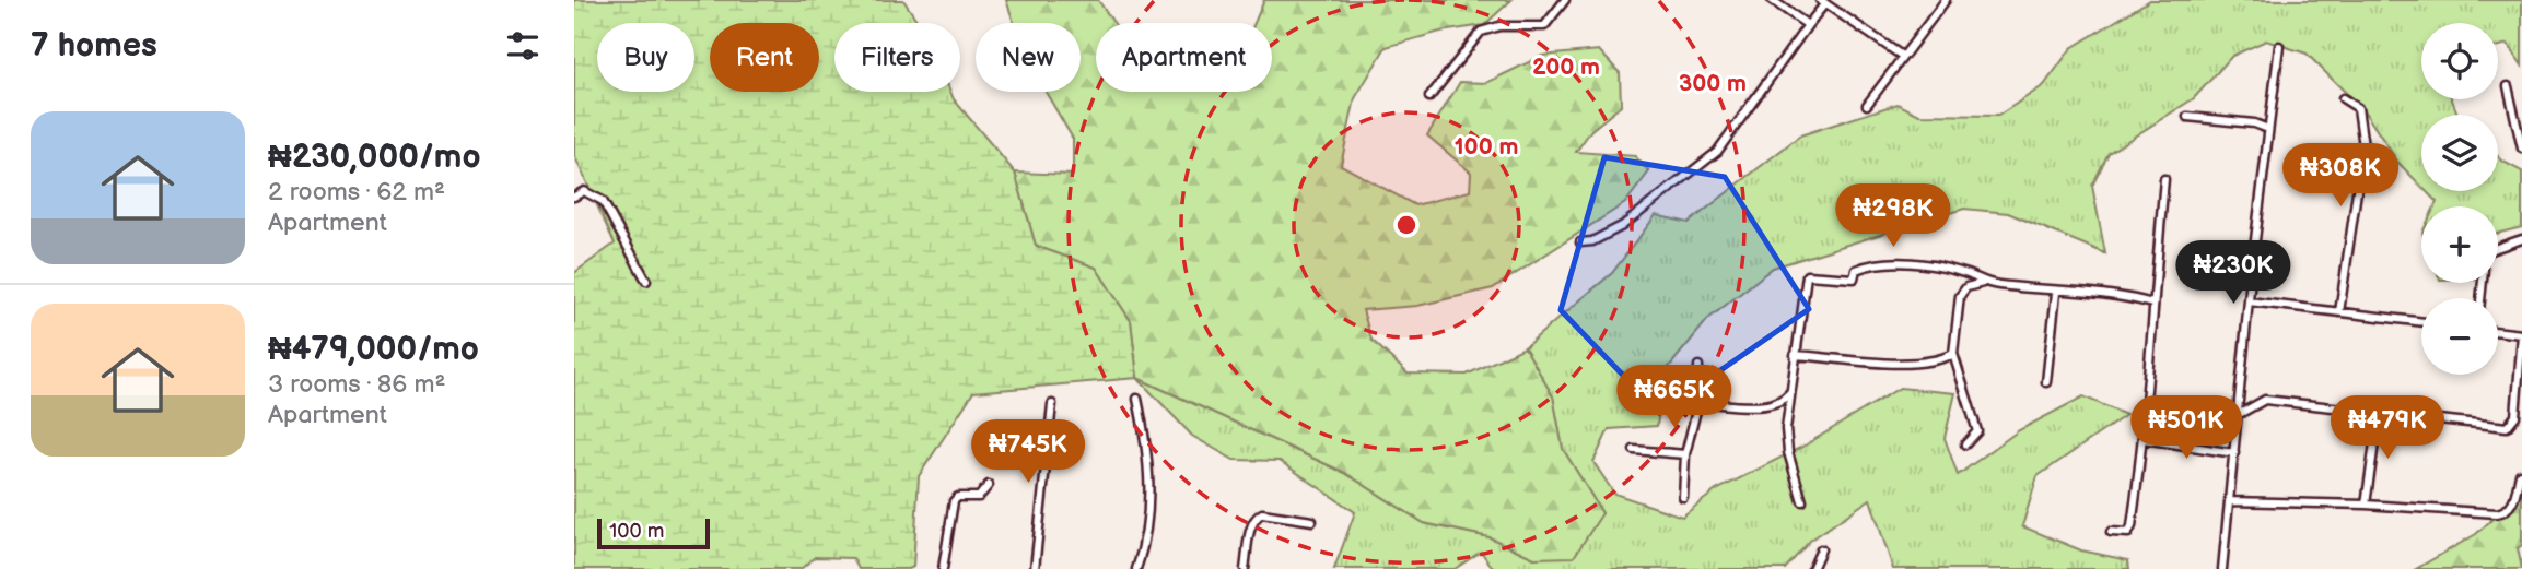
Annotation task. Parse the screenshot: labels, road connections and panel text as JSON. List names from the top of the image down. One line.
{"scale_bar":"100 m","page":{"heading":"7 homes","map_buttons":["+","−"],"chip":["Buy","Rent","Filters","New","Apartment"],"list":[{"name":"₦230,000/mo","note":"2 rooms · 62 m² · Apartment"},{"name":"₦479,000/mo","note":"3 rooms · 86 m² · Apartment"}],"price":["₦308K","₦298K","₦230K","₦665K","₦501K","₦479K","₦745K"],"scale":"100 m"},"rings":["200 m","300 m","100 m"]}
